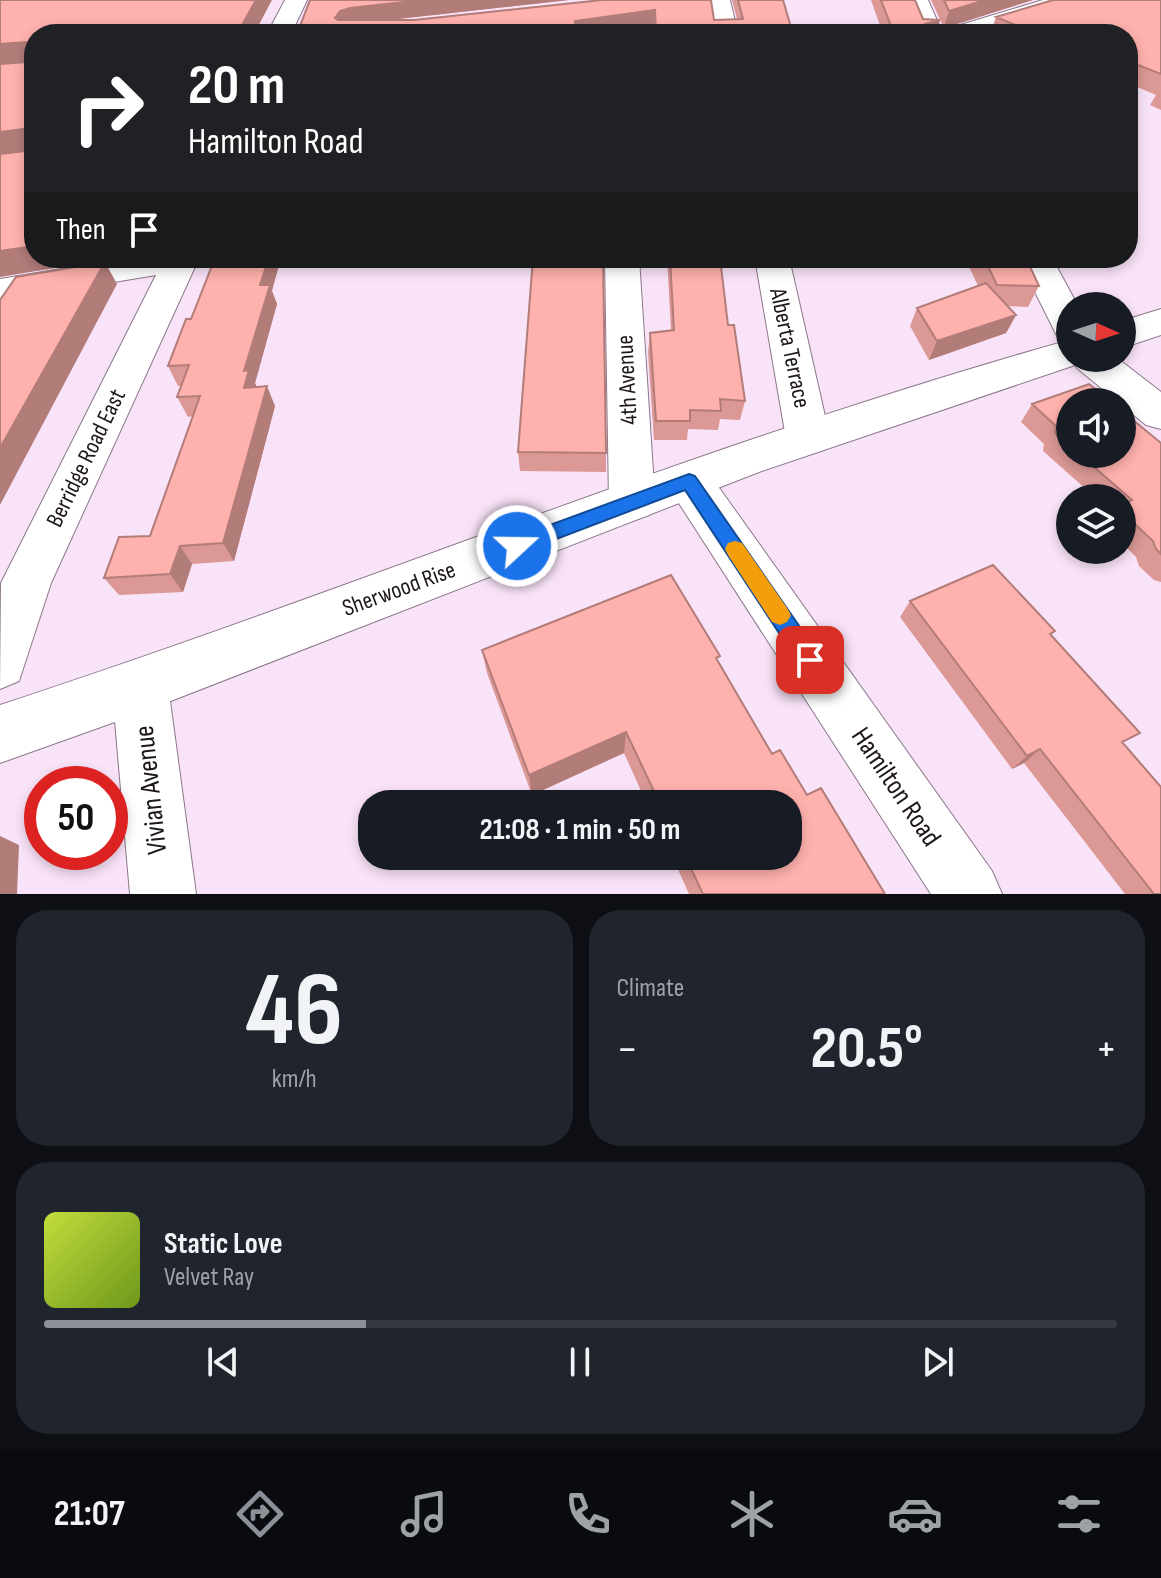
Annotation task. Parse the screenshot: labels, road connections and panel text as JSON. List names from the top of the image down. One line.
{"streets":{"street":["Alberta Terrace","4th Avenue","Berridge Road East","Sherwood Rise","Hamilton Road","Vivian Avenue"]},"crossings":[["Alberta Terrace","Sherwood Rise"],["4th Avenue","Sherwood Rise"],["Sherwood Rise","Hamilton Road"],["Sherwood Rise","Vivian Avenue"]],"north":"right","page":{"turn":["20 m","Hamilton Road"],"then":"Then","limit":"50","trip":"21:08 · 1 min · 50 m","tile":[["46","km/h"],"Climate"],"heat":["−","20.5°","+"],"song":["Static Love","Velvet Ray"],"tabs":"21:07"}}
